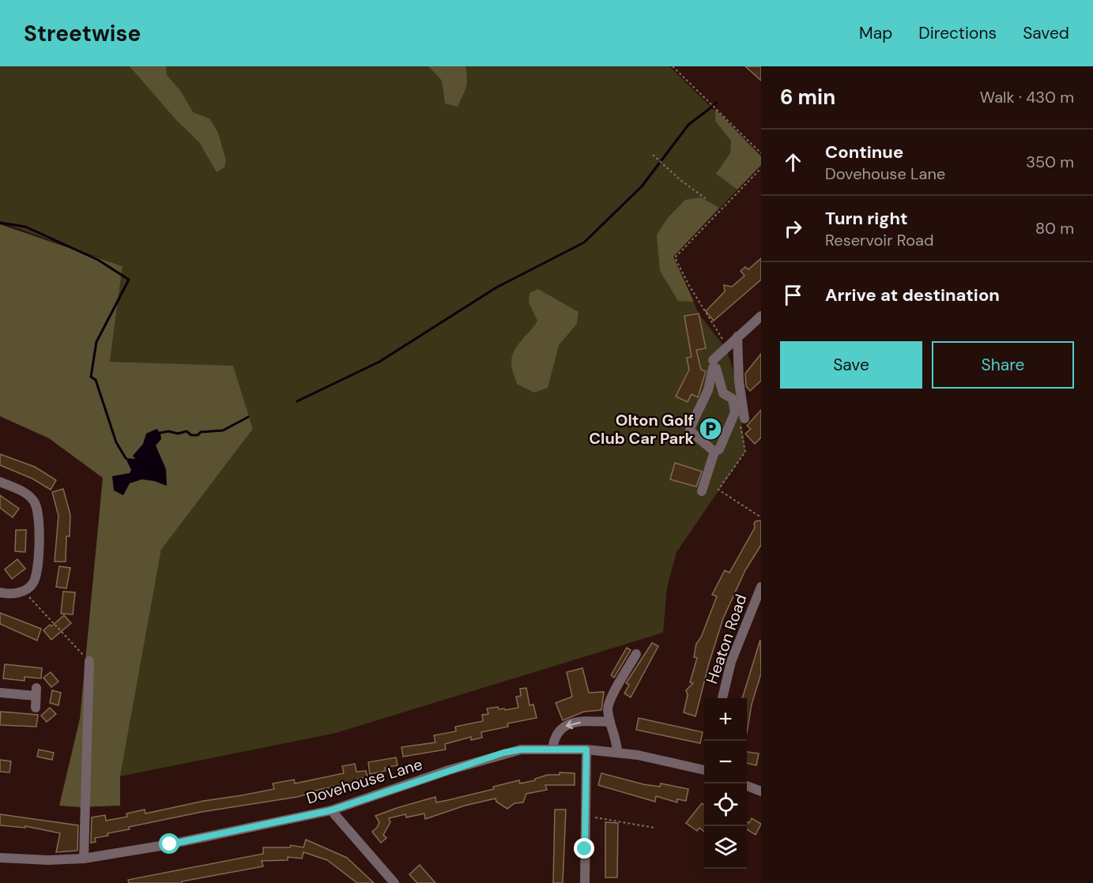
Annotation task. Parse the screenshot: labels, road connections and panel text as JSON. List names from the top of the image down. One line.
{"streets":{"street":["Heaton Road","Dovehouse Lane"]},"places":{"parking":["Olton Golf Club Car Park"]},"page":{"header":"Streetwise","nav":["Map","Directions","Saved"],"heading":["6 min","Walk · 430 m"],"list":[["Continue","Dovehouse Lane","350 m"],["Turn right","Reservoir Road","80 m"],"Arrive at destination"],"buttons":["Save","Share"],"map_buttons":["+","−"]}}
